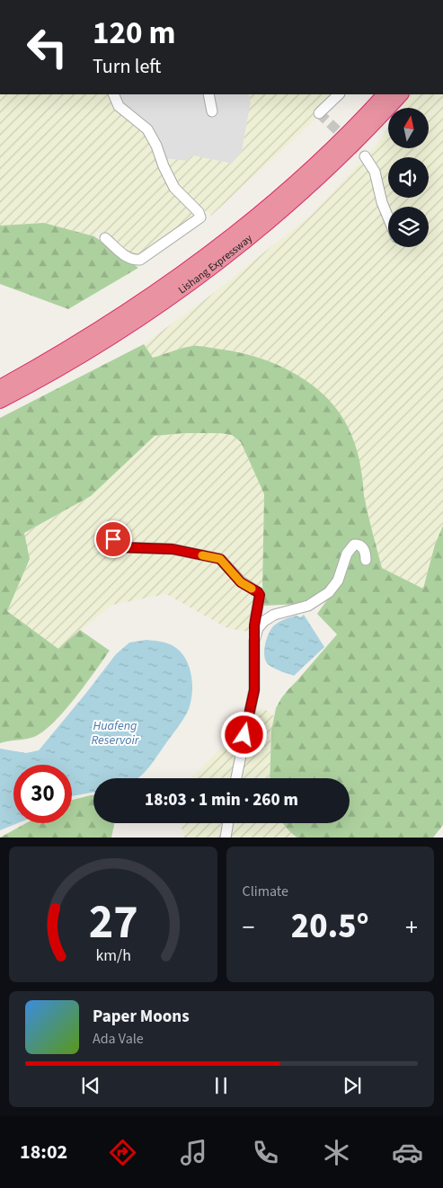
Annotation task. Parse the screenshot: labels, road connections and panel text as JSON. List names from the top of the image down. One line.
{"streets":{"highway":["Lishang Expressway"]},"water":["Huafeng Reservoir"],"north":"top","page":{"turn":["120 m","Turn left"],"limit":"30","trip":"18:03 · 1 min · 260 m","tile":"Climate","heat":["−","20.5°","+"],"song":["Paper Moons","Ada Vale"],"tabs":"18:02","gauge":["27","km/h"]}}
